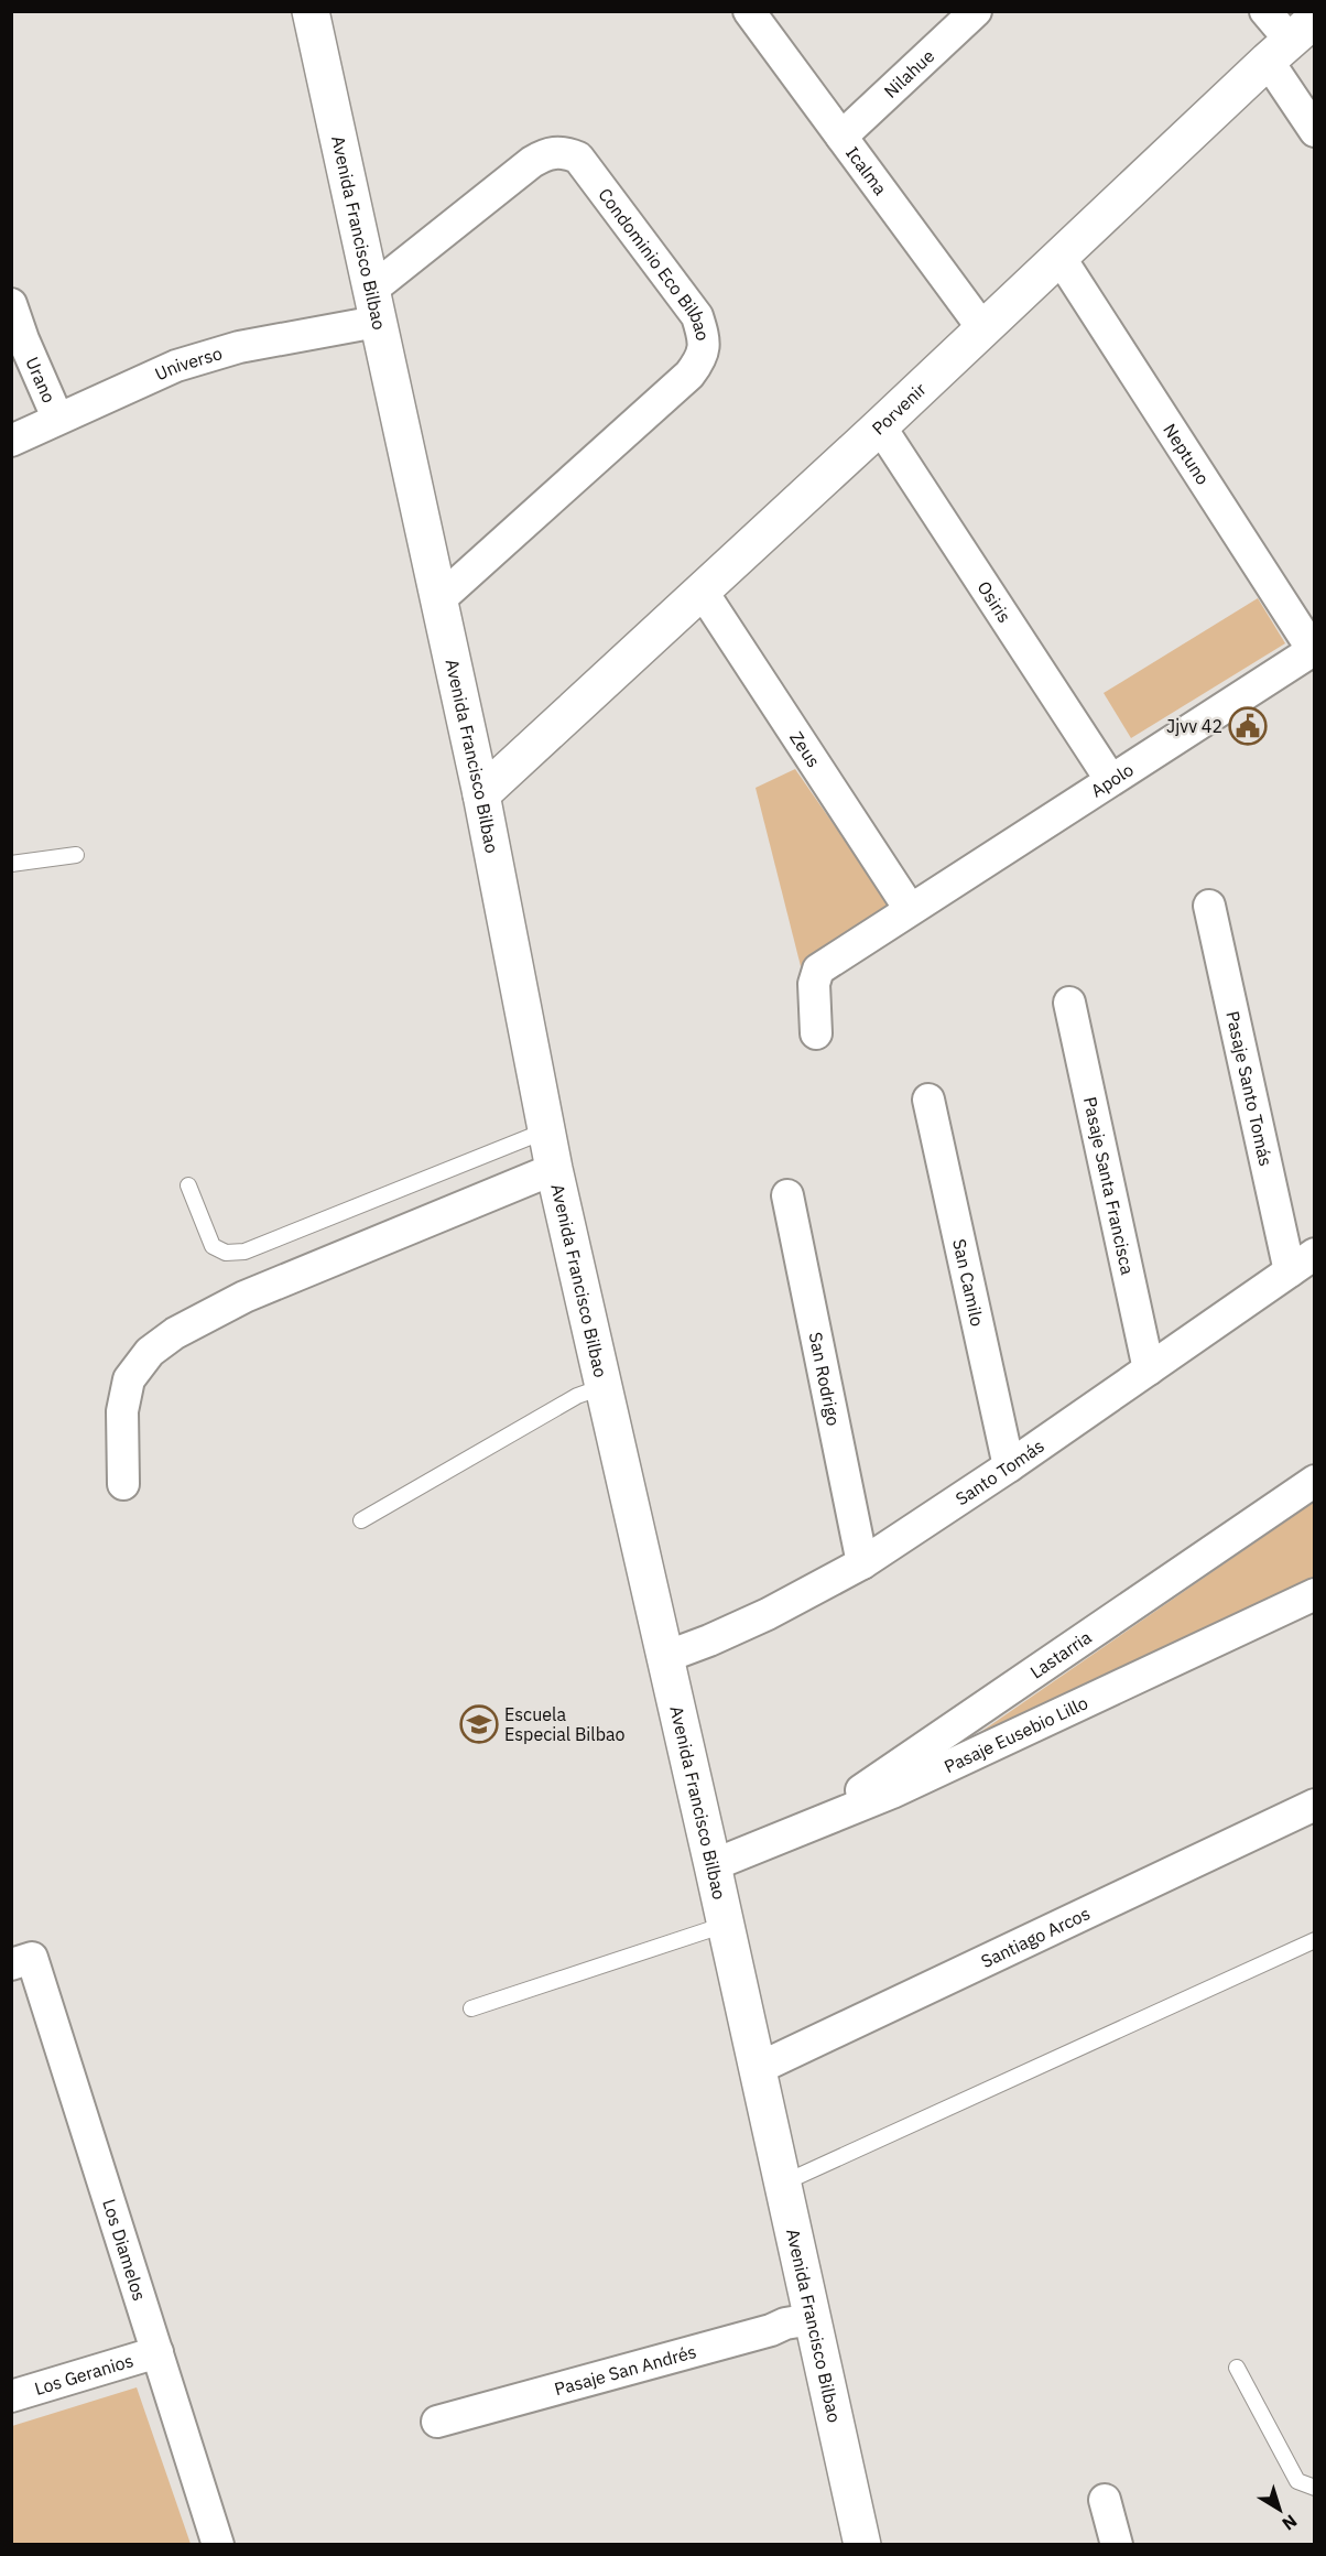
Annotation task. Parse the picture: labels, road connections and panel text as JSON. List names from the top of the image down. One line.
{"streets":{"main road":["Avenida Francisco Bilbao","Porvenir"],"street":["Nilahue","Icalma","Condominio Eco Bilbao","Universo","Urano","Neptuno","Osiris","Zeus","Apolo","Pasaje Santo Tomás","Pasaje Santa Francisca","San Camilo","San Rodrigo","Santo Tomás","Lastarria","Pasaje Eusebio Lillo","Santiago Arcos","Los Diamelos","Pasaje San Andrés","Los Geranios"]},"crossings":[["Nilahue","Icalma"],["Icalma","Porvenir"],["Avenida Francisco Bilbao","Condominio Eco Bilbao"],["Avenida Francisco Bilbao","Universo"],["Avenida Francisco Bilbao","Porvenir"],["Avenida Francisco Bilbao","Santo Tomás"],["Avenida Francisco Bilbao","Pasaje Eusebio Lillo"],["Avenida Francisco Bilbao","Santiago Arcos"],["Avenida Francisco Bilbao","Pasaje San Andrés"],["Condominio Eco Bilbao","Universo"],["Universo","Urano"],["Porvenir","Neptuno"],["Porvenir","Osiris"],["Porvenir","Zeus"],["Neptuno","Apolo"],["Osiris","Apolo"],["Zeus","Apolo"],["Pasaje Santo Tomás","Santo Tomás"],["Pasaje Santa Francisca","Santo Tomás"],["San Camilo","Santo Tomás"],["San Rodrigo","Santo Tomás"],["Lastarria","Pasaje Eusebio Lillo"],["Los Diamelos","Los Geranios"]],"places":{"public building":["Jjvv 42"],"school or university":["Escuela Especial Bilbao"]},"north":"bottom right"}
